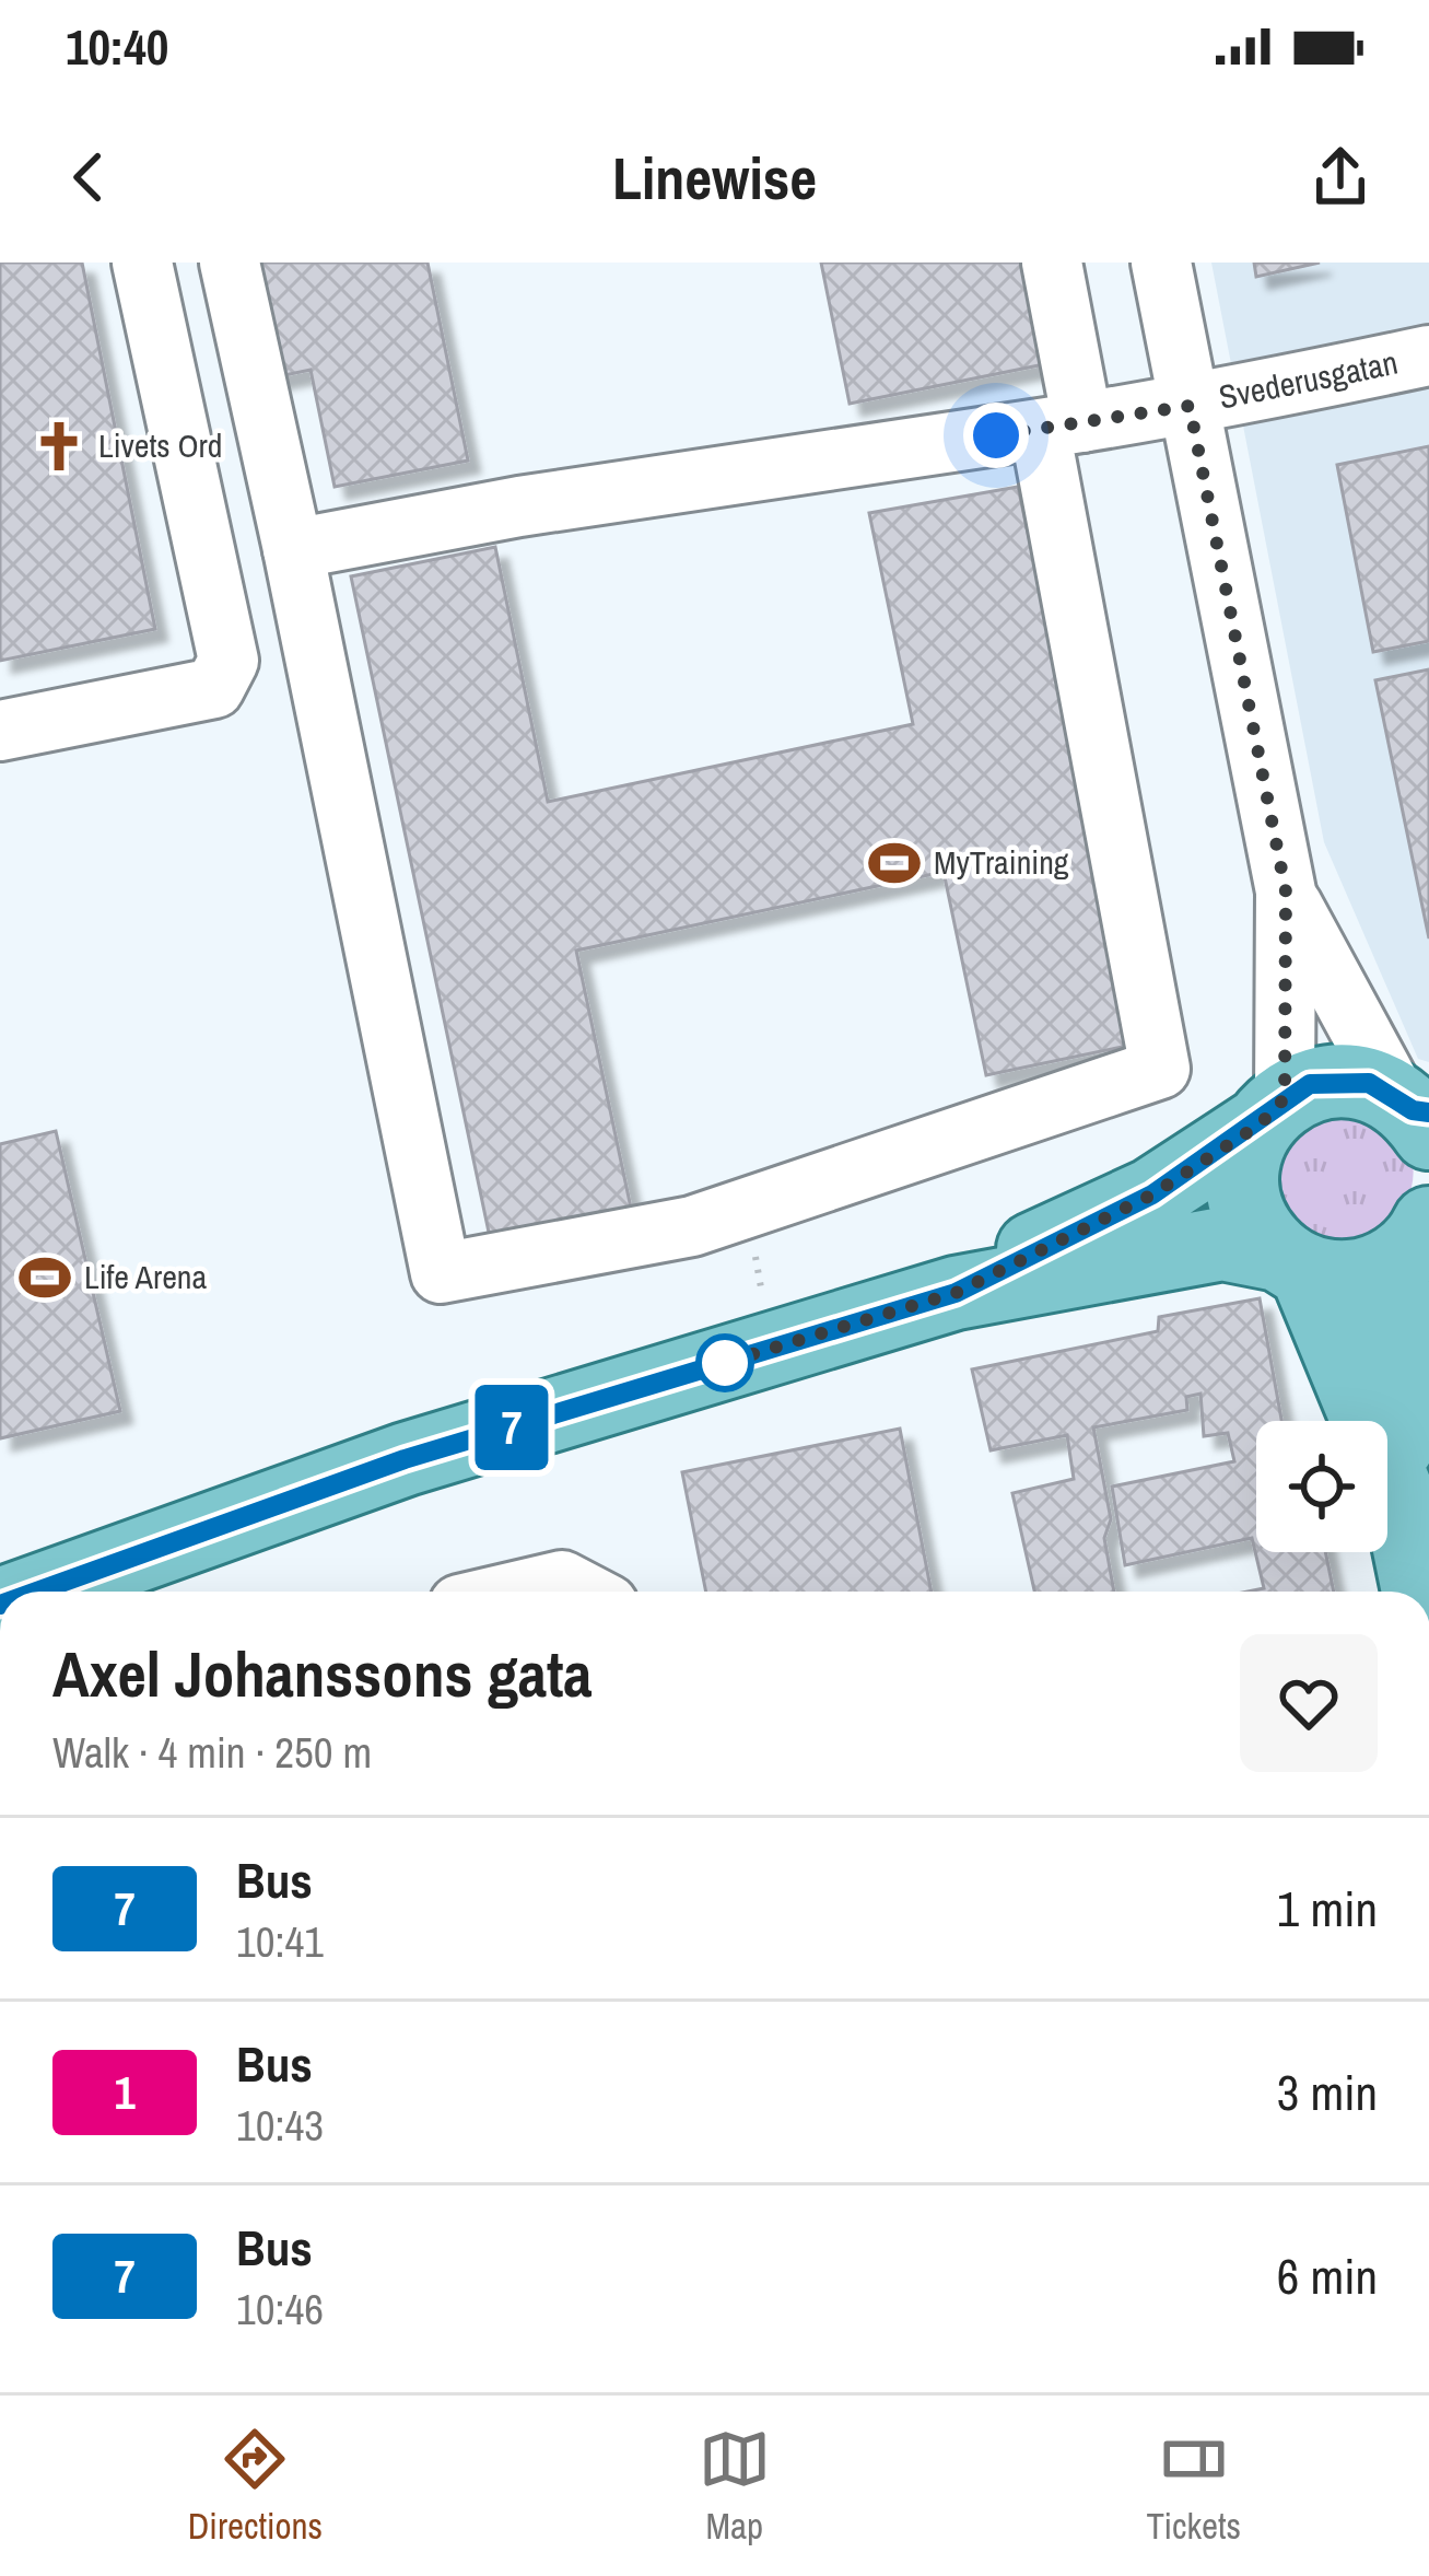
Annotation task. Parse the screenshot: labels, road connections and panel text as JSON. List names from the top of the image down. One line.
{"streets":{"street":["Svederusgatan"]},"places":{"church":["Livets Ord"],"sports":["MyTraining","Life Arena"]},"lines":["bus line 7"],"page":{"status":"10:40","header":"Linewise","on_map":"7","heading":["Axel Johanssons gata","Walk · 4 min · 250 m"],"list":[{"mark":"7","name":"Bus","note":"10:41","value":"1 min"},{"mark":"1","name":"Bus","note":"10:43","value":"3 min"},{"mark":"7","name":"Bus","note":"10:46","value":"6 min"}],"tabs":["Directions","Map","Tickets"]}}
